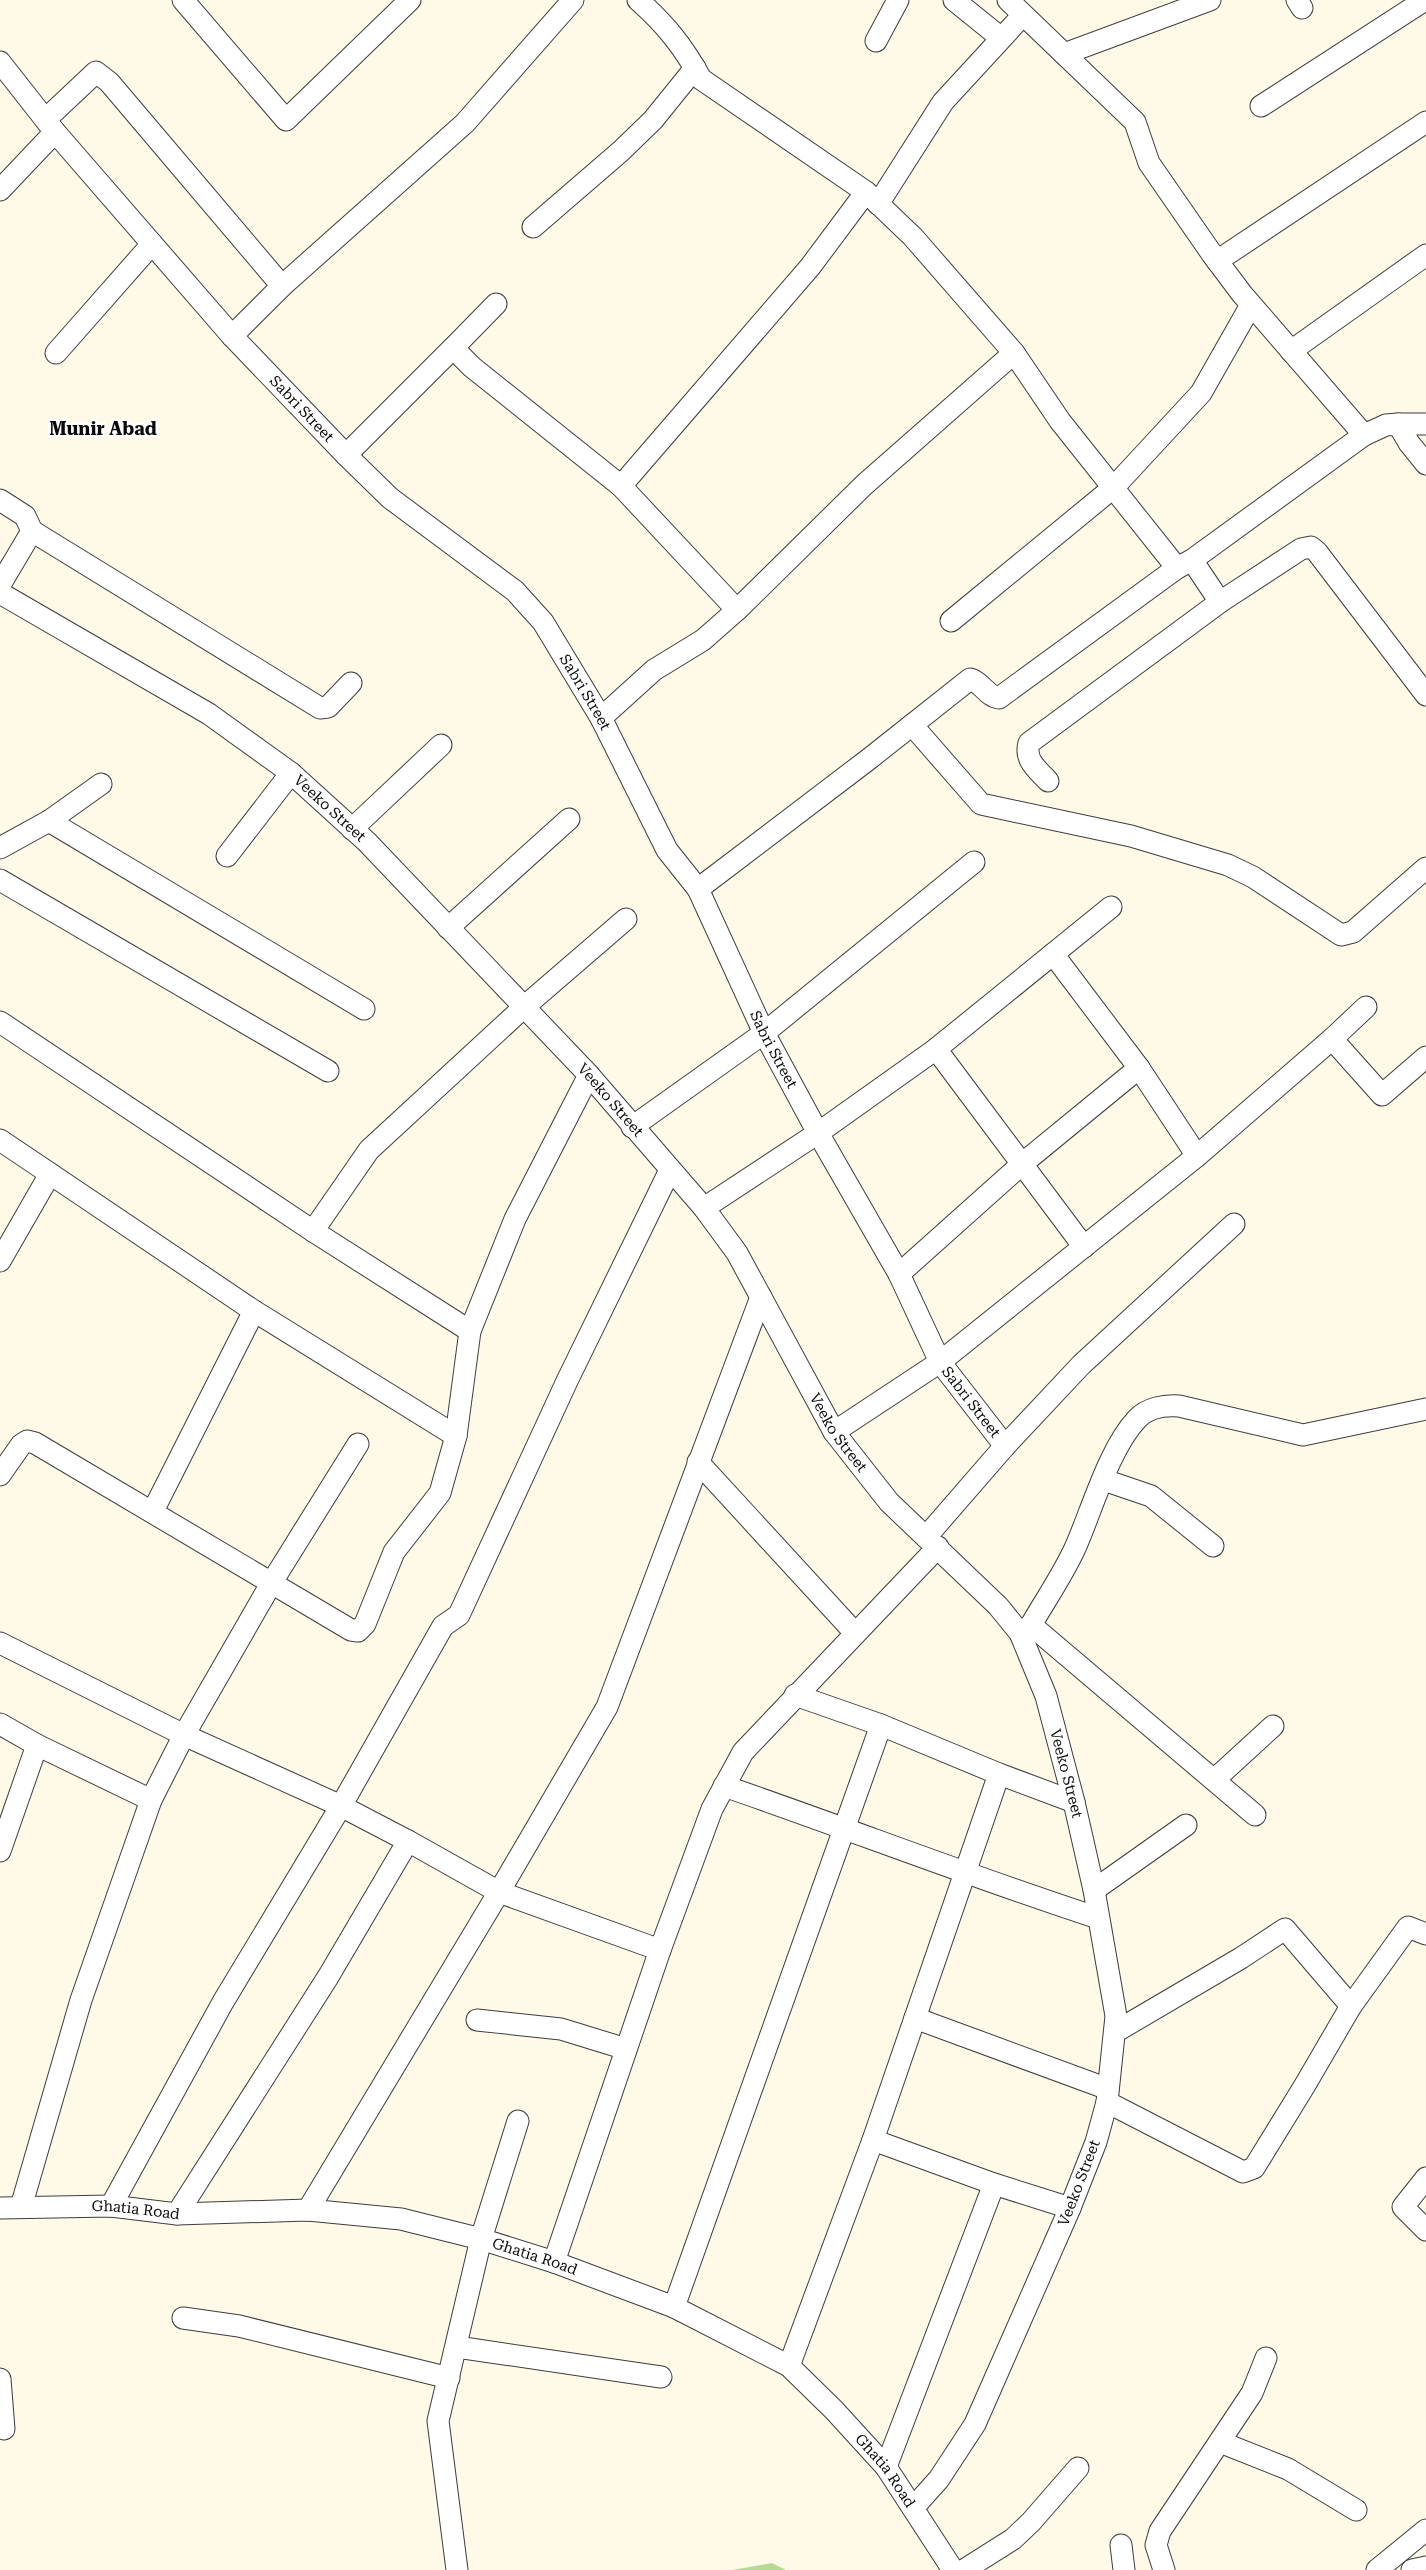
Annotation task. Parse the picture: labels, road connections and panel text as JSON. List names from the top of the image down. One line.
{"streets":{"street":["Sabri Street","Veeko Street","Ghatia Road"]},"crossings":[["Veeko Street","Ghatia Road"]],"districts":["Munir Abad"]}
